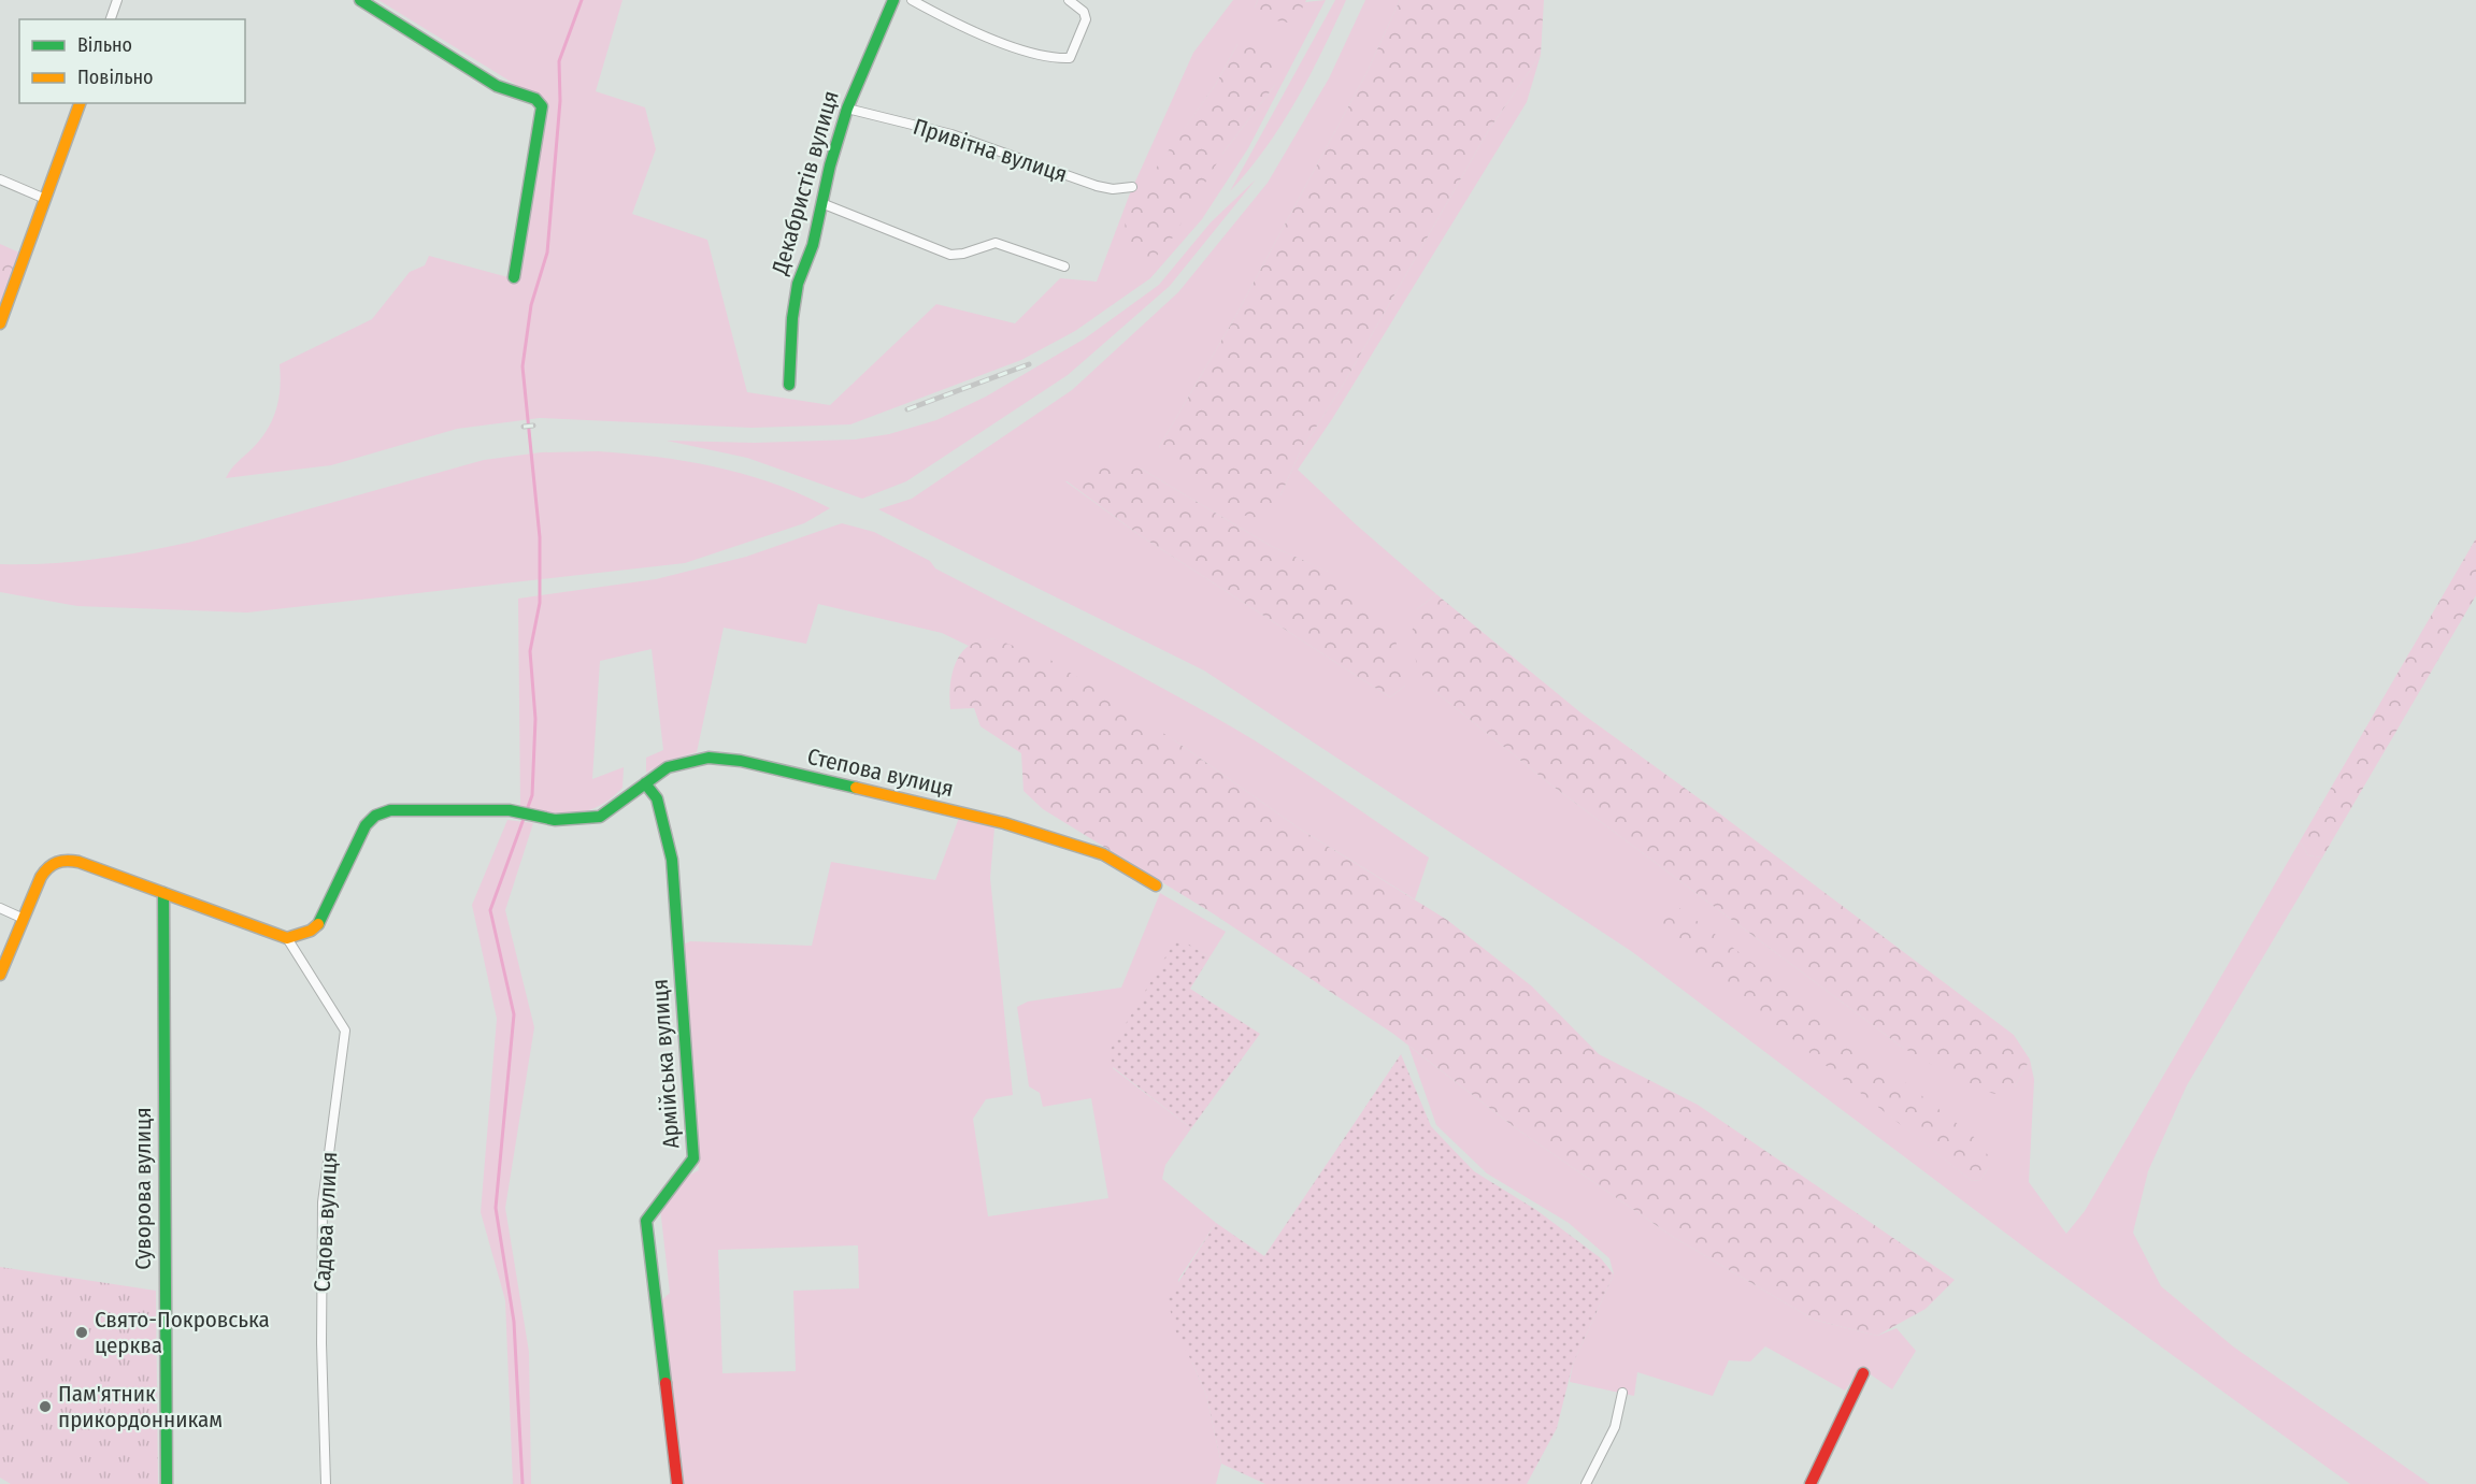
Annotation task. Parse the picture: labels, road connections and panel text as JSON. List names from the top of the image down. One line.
{"streets":{"street":["Привітна вулиця","Декабристів вулиця","Степова вулиця","Армійська вулиця","Суворова вулиця","Садова вулиця"]},"crossings":[["Привітна вулиця","Декабристів вулиця"],["Степова вулиця","Армійська вулиця"],["Степова вулиця","Садова вулиця"]],"places":["Свято-Покровська церква","Пам'ятник прикордонникам"],"legend":["Вільно","Повільно"]}
